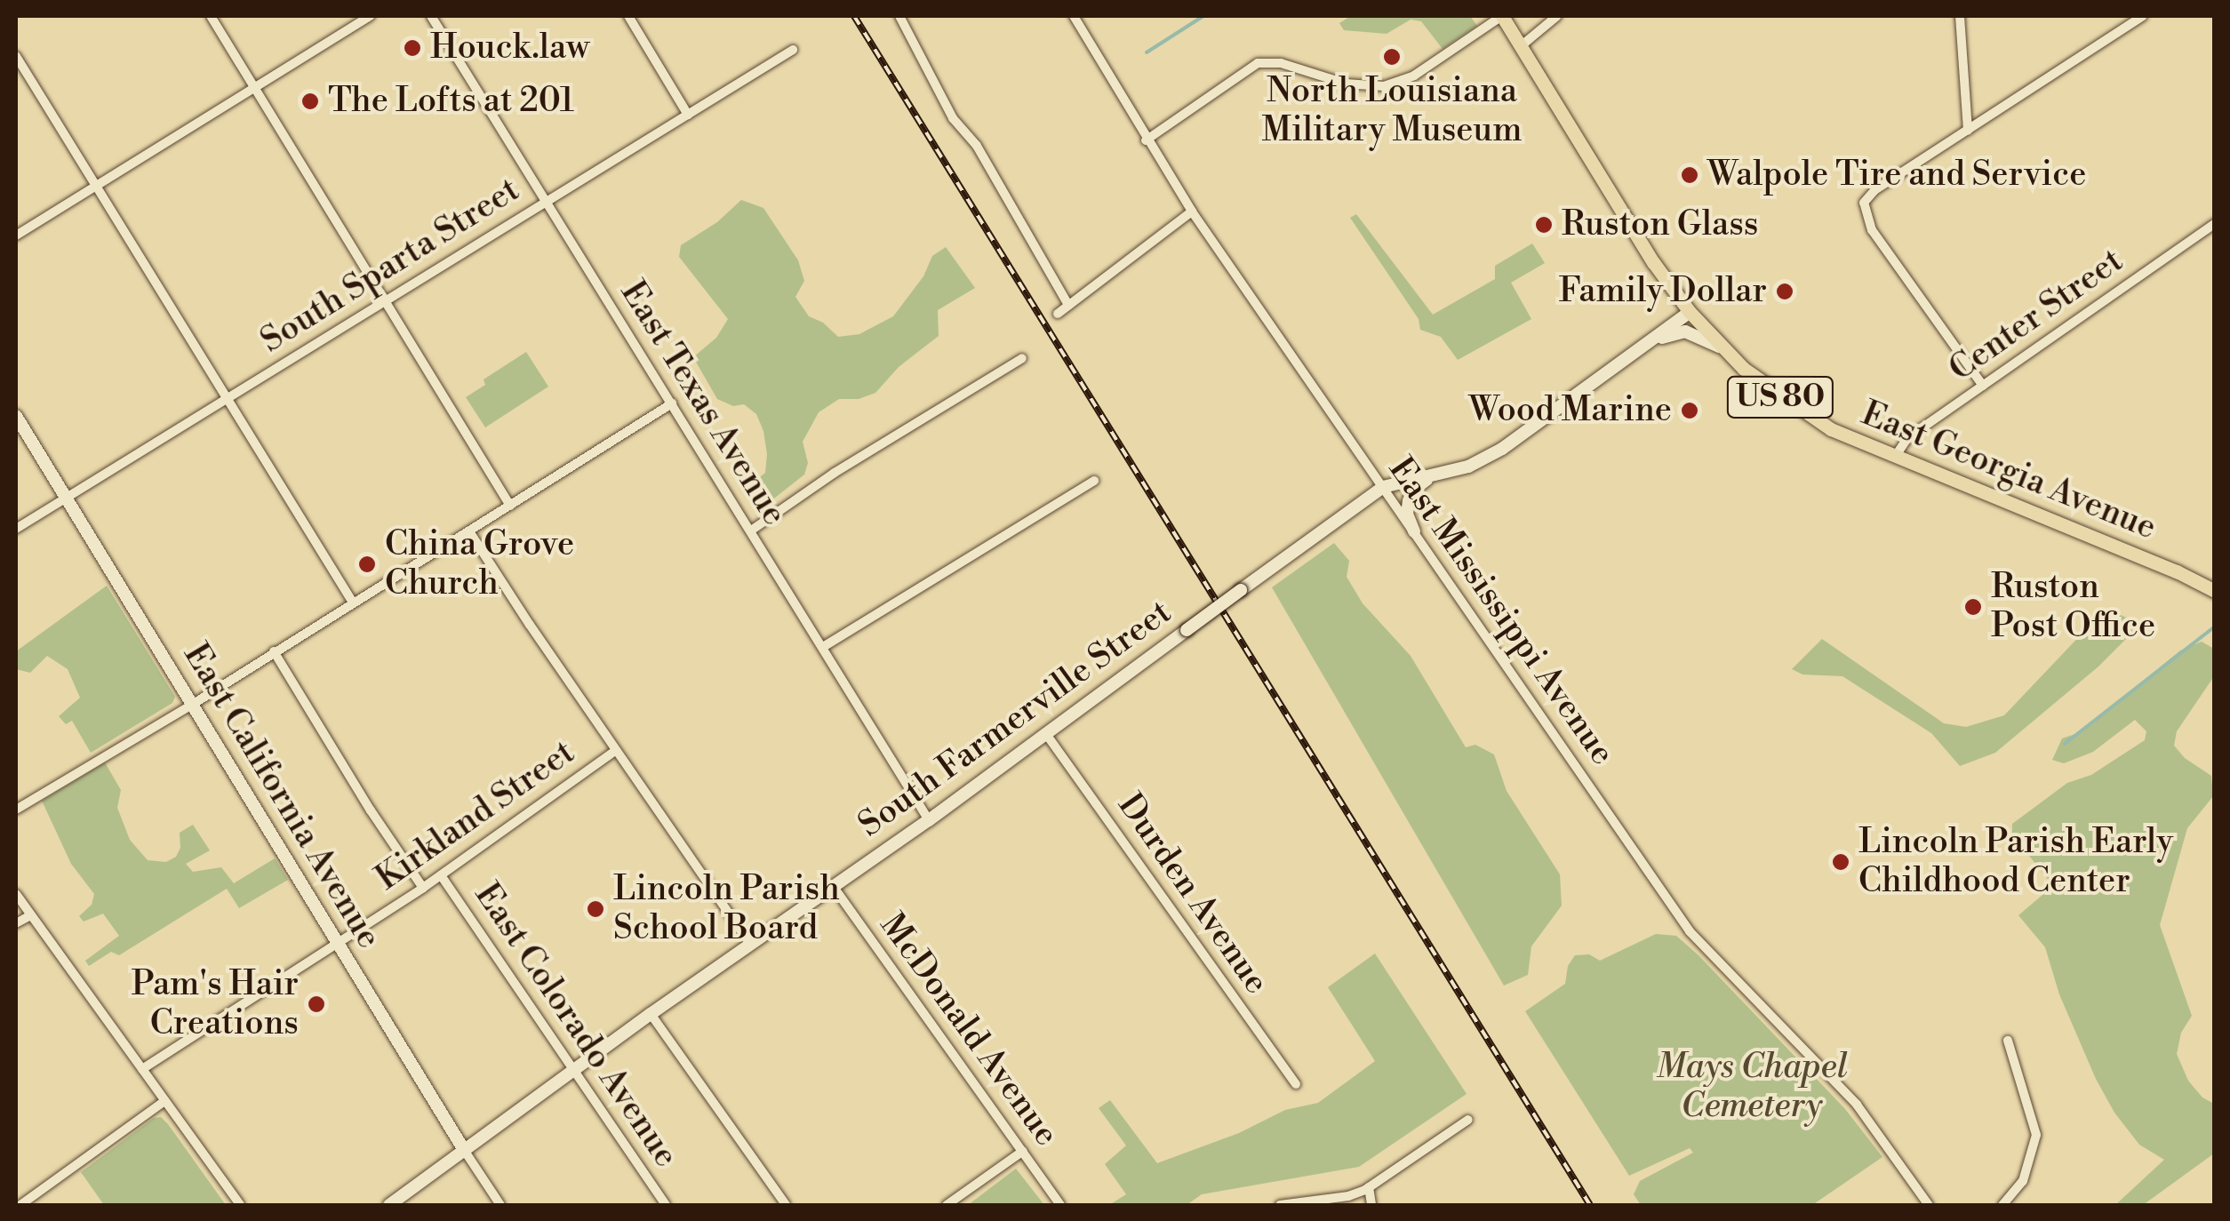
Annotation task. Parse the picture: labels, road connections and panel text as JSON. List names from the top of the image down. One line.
{"streets":{"main road":["US 80","East Georgia Avenue"],"street":["South Sparta Street","Center Street","East Texas Avenue","East Mississippi Avenue","South Farmerville Street","East California Avenue","Kirkland Street","Durden Avenue","East Colorado Avenue","McDonald Avenue"]},"crossings":[["South Sparta Street","East Texas Avenue"],["South Sparta Street","East California Avenue"],["Center Street","East Georgia Avenue"],["East Texas Avenue","South Farmerville Street"],["East Mississippi Avenue","South Farmerville Street"],["South Farmerville Street","East California Avenue"],["South Farmerville Street","Durden Avenue"],["South Farmerville Street","East Colorado Avenue"],["South Farmerville Street","McDonald Avenue"],["East California Avenue","Kirkland Street"],["Kirkland Street","East Colorado Avenue"]],"parks":["Mays Chapel Cemetery"],"places":["Houck.law","North Louisiana Military Museum","The Lofts at 201","Walpole Tire and Service","Ruston Glass","Family Dollar","Wood Marine","China Grove Church","Ruston Post Office","Lincoln Parish Early Childhood Center","Lincoln Parish School Board","Pam's Hair Creations"]}
